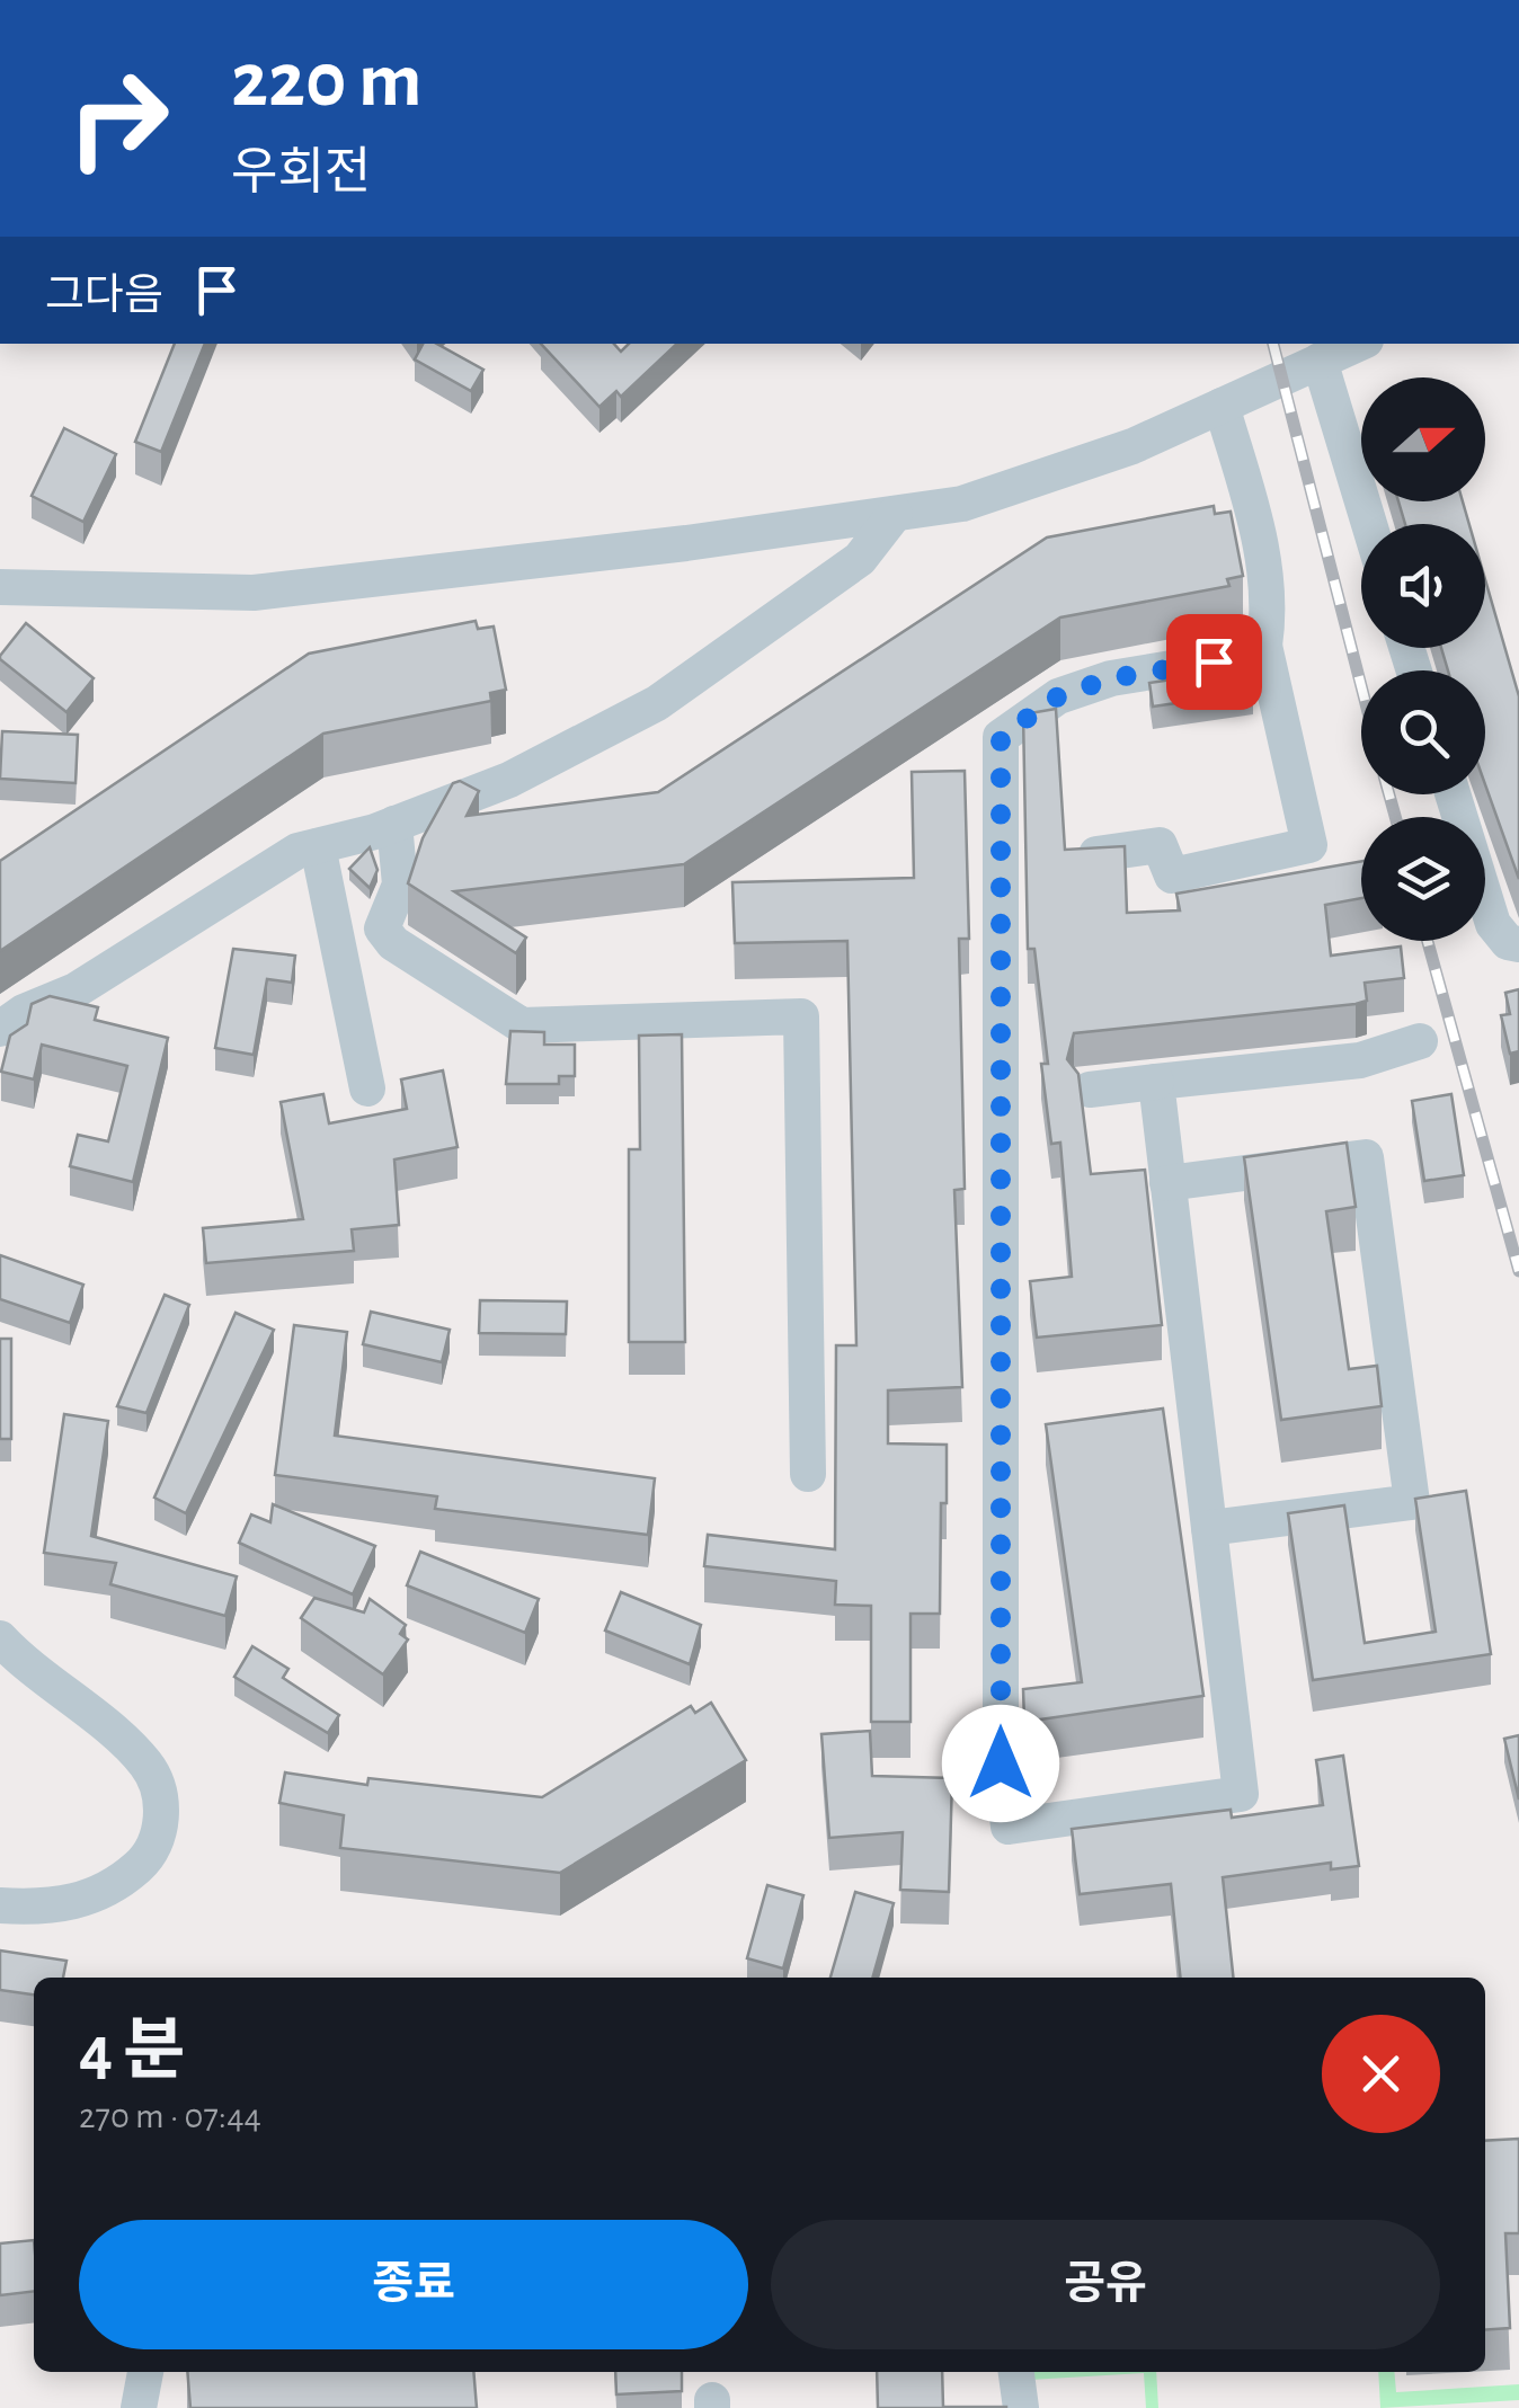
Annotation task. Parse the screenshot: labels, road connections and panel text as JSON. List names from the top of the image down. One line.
{"north":"right","page":{"turn":["220 m","우회전"],"then":"그다음","heading":["4 분","270 m · 07:44"],"buttons":["종료","공유"]}}
